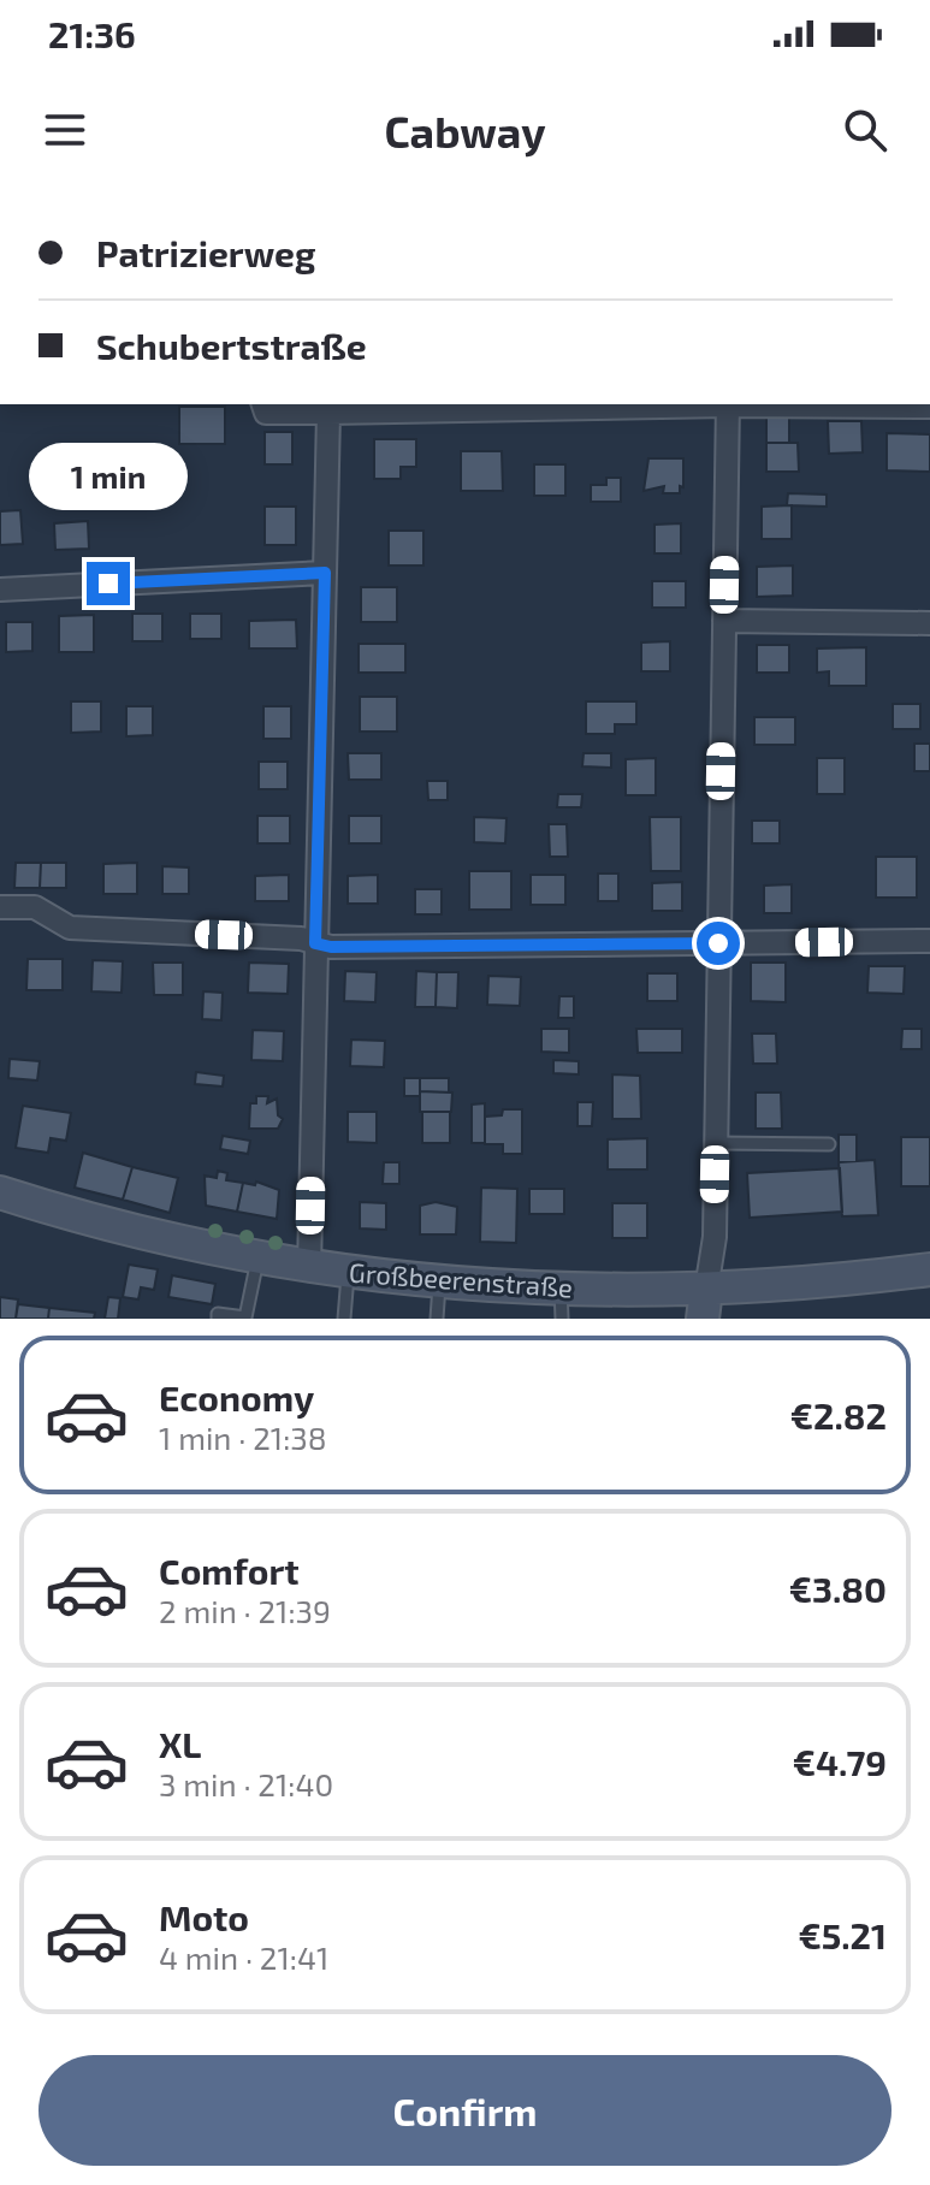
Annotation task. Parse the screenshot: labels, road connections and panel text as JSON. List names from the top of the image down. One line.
{"streets":{"street":["Großbeerenstraße"]},"page":{"status":"21:36","header":"Cabway","banner":["Patrizierweg","Schubertstraße"],"bubble":"1 min","list":[{"name":"Economy","note":"1 min · 21:38","value":"€2.82"},{"name":"Comfort","note":"2 min · 21:39","value":"€3.80"},{"name":"XL","note":"3 min · 21:40","value":"€4.79"},{"name":"Moto","note":"4 min · 21:41","value":"€5.21"}],"buttons":"Confirm"}}
